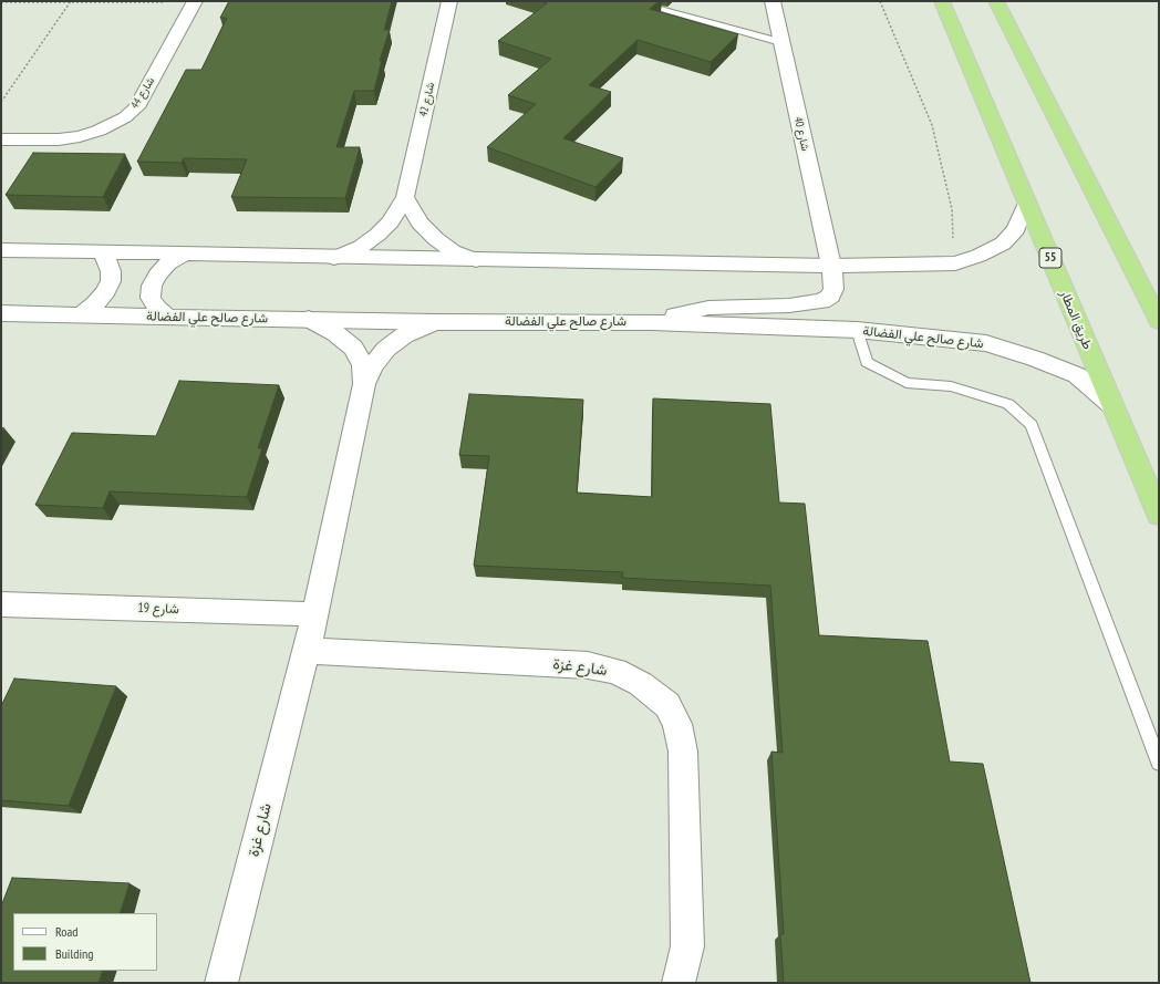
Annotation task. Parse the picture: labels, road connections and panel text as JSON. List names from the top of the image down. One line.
{"streets":{"highway":["55","طريق المطار"],"street":["شارع 44","شارع 42","شارع 40","شارع صالح علي الفضالة","شارع 19","شارع غزة"]},"crossings":[["شارع 40","شارع صالح علي الفضالة"],["شارع صالح علي الفضالة","طريق المطار"],["شارع صالح علي الفضالة","شارع غزة"],["شارع 19","شارع غزة"]],"legend":["Road","Building"]}
